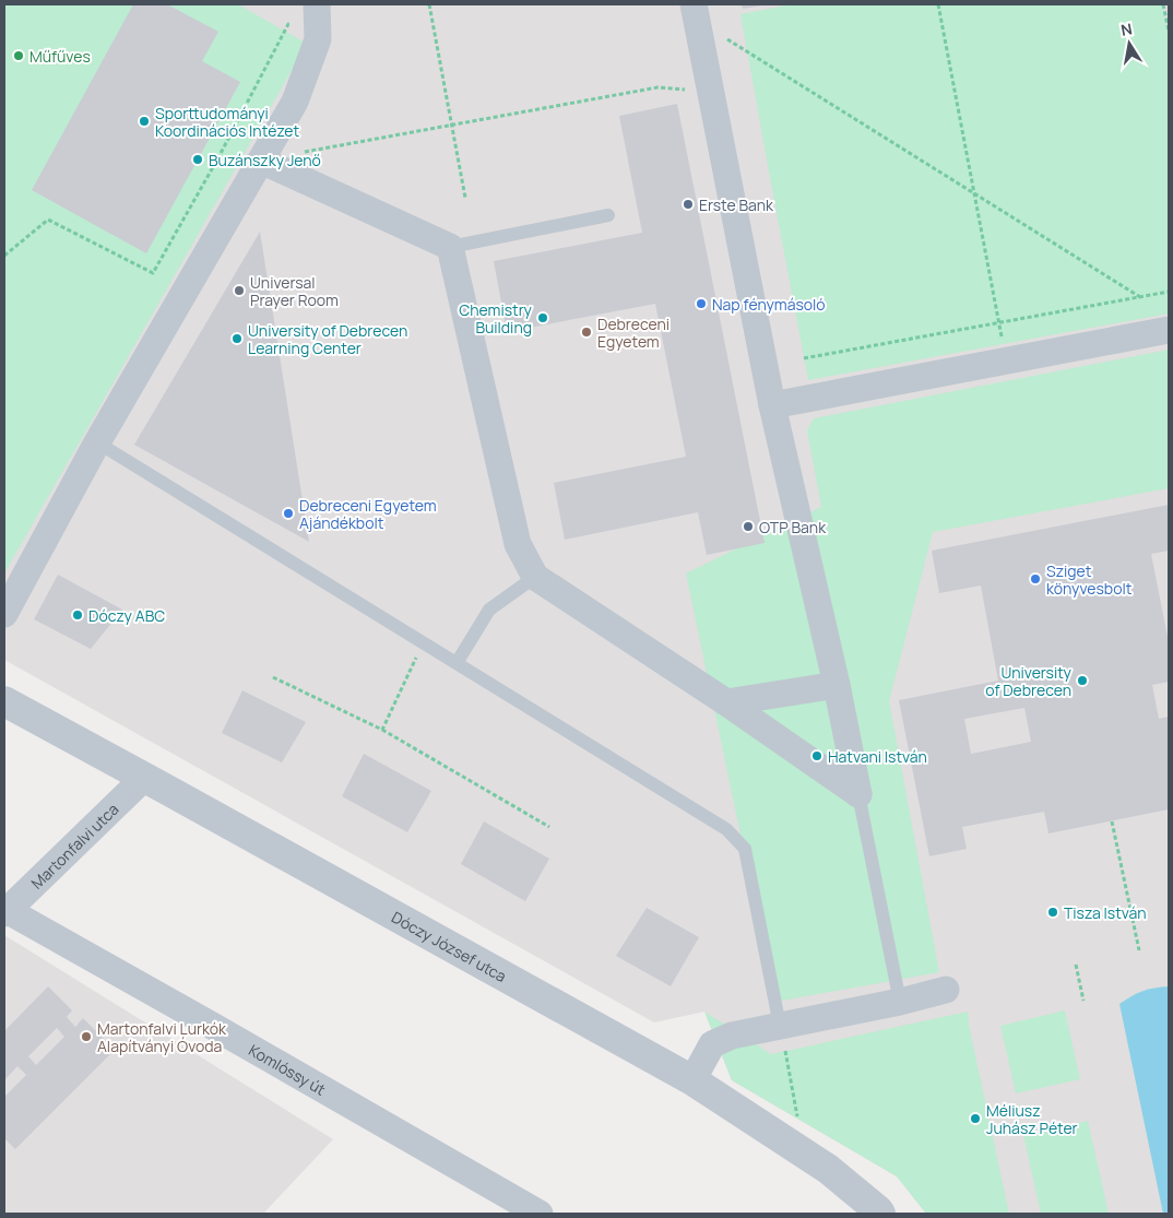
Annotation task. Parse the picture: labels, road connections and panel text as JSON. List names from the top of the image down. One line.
{"streets":{"street":["Martonfalvi utca","Dóczy József utca","Komlóssy út"]},"crossings":[["Martonfalvi utca","Dóczy József utca"],["Martonfalvi utca","Komlóssy út"]],"places":["Műfűves","Sporttudományi Koordinációs Intézet","Buzánszky Jenő","Erste Bank","Universal Prayer Room","Nap fénymásoló","Chemistry Building","Debreceni Egyetem","University of Debrecen Learning Center","Debreceni Egyetem Ajándékbolt","OTP Bank","Sziget könyvesbolt","Dóczy ABC","University of Debrecen","Hatvani István","Tisza István","Martonfalvi Lurkók Alapítványi Óvoda","Méliusz Juhász Péter"],"north":"top"}
